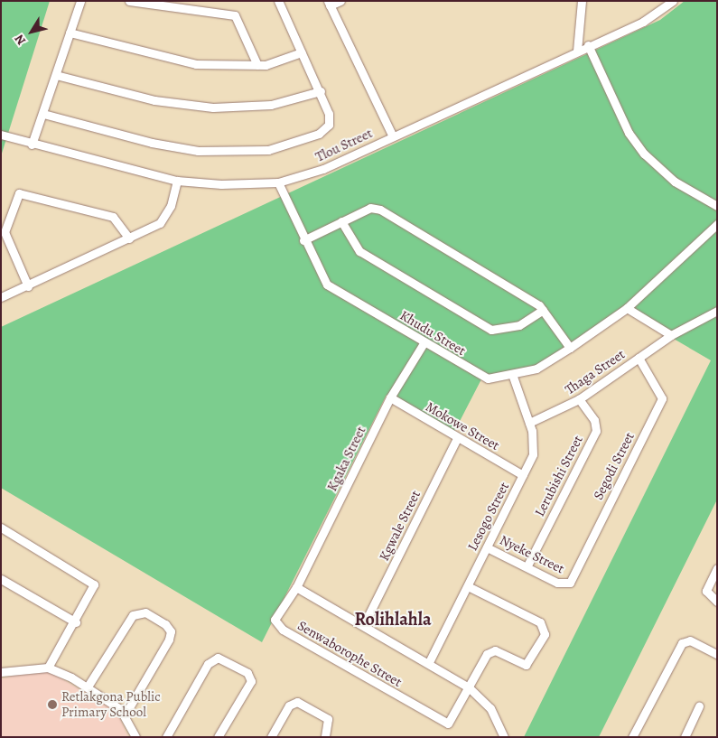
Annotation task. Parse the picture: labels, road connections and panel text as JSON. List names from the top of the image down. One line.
{"streets":{"street":["Tlou Street","Khudu Street","Thaga Street","Mokowe Street","Kgaka Street","Segodi Street","Lerubishi Street","Lesogo Street","Kgwale Street","Nyeke Street","Senwaborophe Street"]},"crossings":[["Tlou Street","Khudu Street"],["Khudu Street","Kgaka Street"],["Khudu Street","Lesogo Street"],["Thaga Street","Segodi Street"],["Thaga Street","Lerubishi Street"],["Thaga Street","Lesogo Street"],["Mokowe Street","Kgaka Street"],["Mokowe Street","Lesogo Street"],["Mokowe Street","Kgwale Street"],["Kgaka Street","Senwaborophe Street"],["Segodi Street","Nyeke Street"],["Lerubishi Street","Nyeke Street"],["Lesogo Street","Nyeke Street"]],"districts":["Rolihlahla"],"places":["Retlakgona Public Primary School"],"north":"bottom left"}
